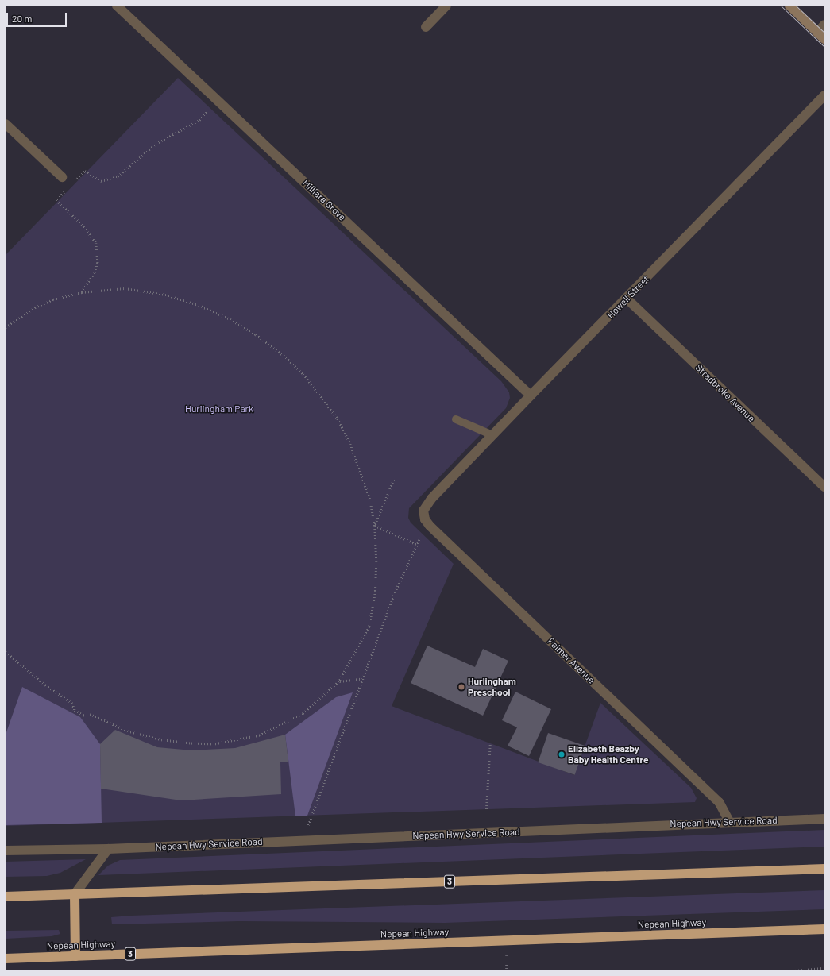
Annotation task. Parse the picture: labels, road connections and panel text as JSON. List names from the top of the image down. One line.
{"streets":{"highway":["3","Nepean Highway"],"street":["Milliara Grove","Howell Street","Stradbroke Avenue","Palmer Avenue","Nepean Hwy Service Road"]},"crossings":[["Milliara Grove","Howell Street"],["Howell Street","Stradbroke Avenue"],["Howell Street","Palmer Avenue"],["Palmer Avenue","Nepean Hwy Service Road"]],"parks":["Hurlingham Park"],"places":["Hurlingham Preschool","Elizabeth Beazby Baby Health Centre"],"scale_bar":"20 m"}
